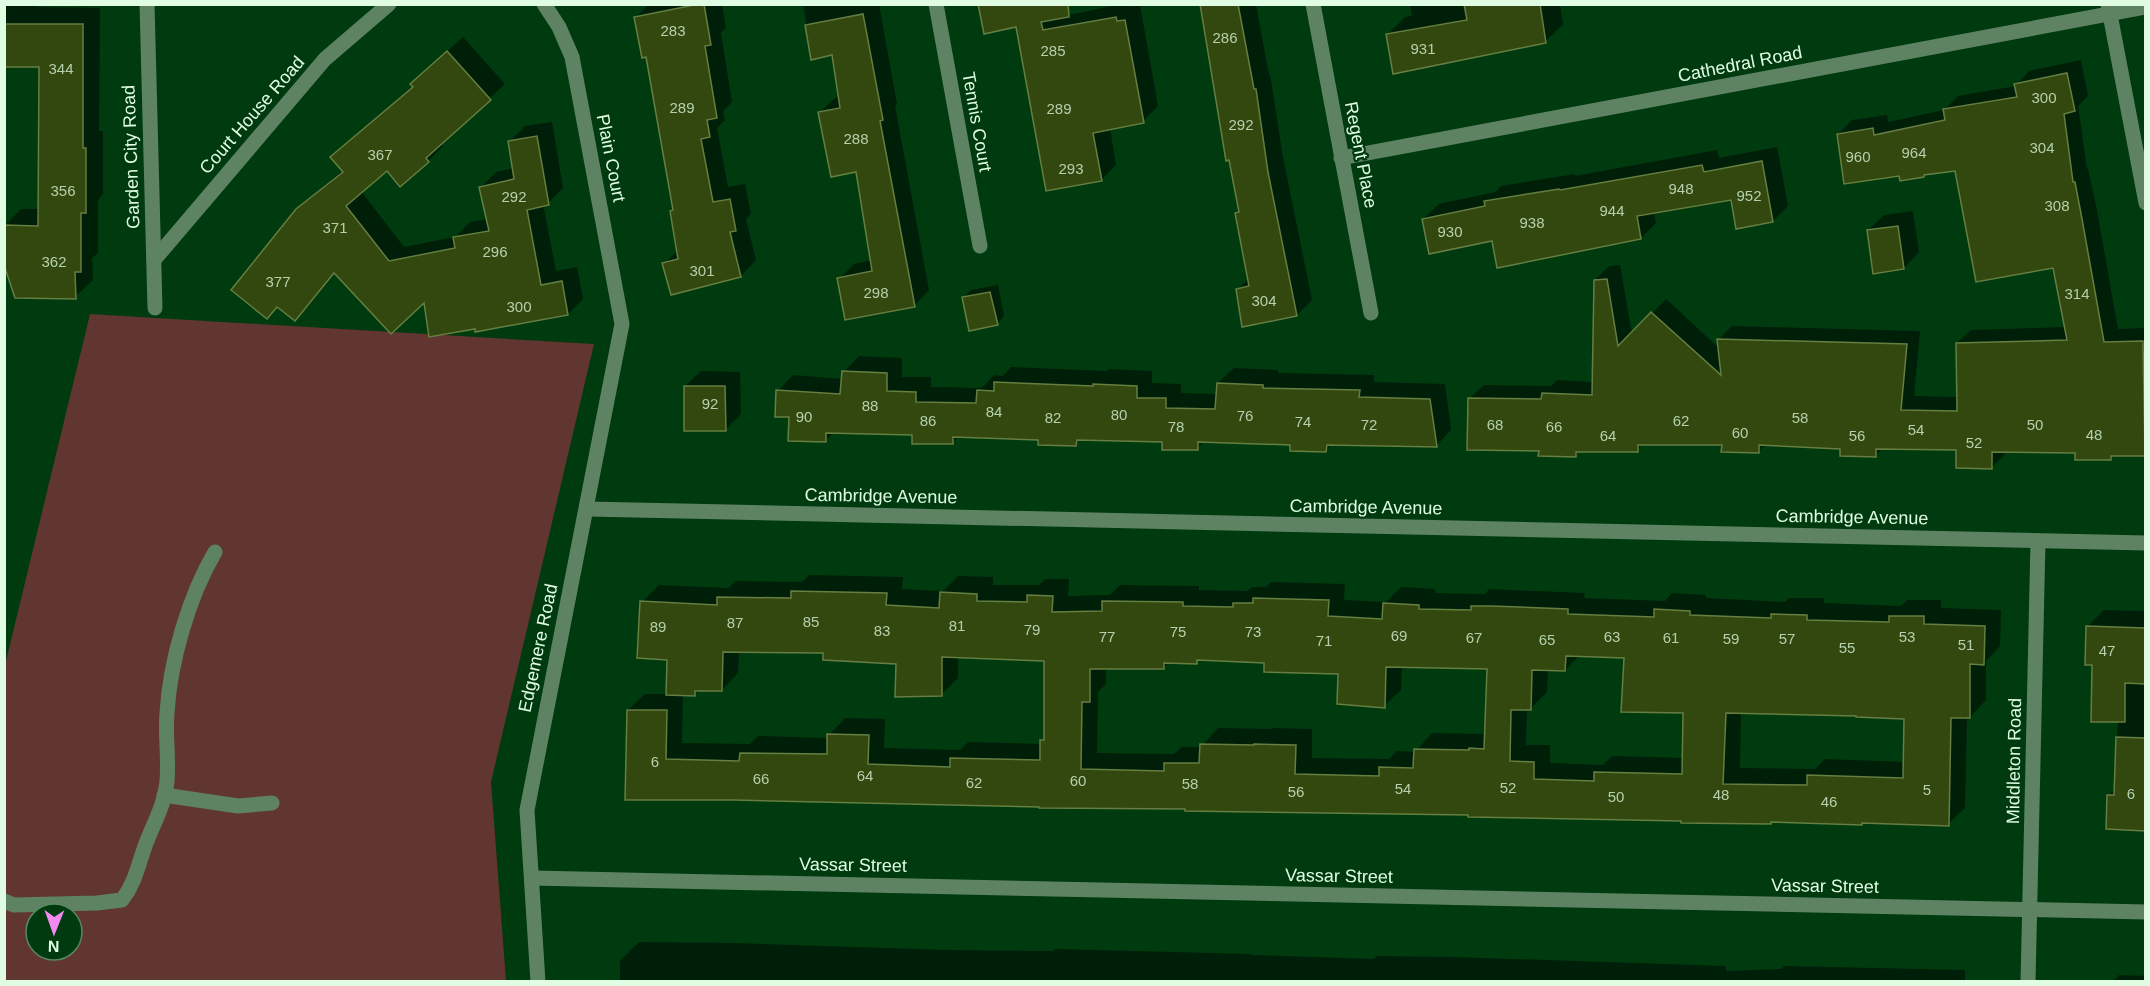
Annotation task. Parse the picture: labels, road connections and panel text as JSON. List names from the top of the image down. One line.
{"streets":{"street":["Cathedral Road","Court House Road","Tennis Court","Regent Place","Garden City Road","Plain Court","Cambridge Avenue","Edgemere Road","Middleton Road","Vassar Street"]},"crossings":[["Cathedral Road","Regent Place"],["Court House Road","Garden City Road"],["Plain Court","Edgemere Road"],["Cambridge Avenue","Edgemere Road"],["Cambridge Avenue","Middleton Road"],["Edgemere Road","Vassar Street"],["Middleton Road","Vassar Street"]],"house_numbers":["283","286","931","285","344","300","289","289","292","288","304","964","367","960","293","948","356","952","292","308","944","938","371","930","296","362","301","377","298","314","304","300","92","88","84","80","76","90","82","58","86","62","74","72","68","50","78","66","54","60","48","64","56","52","85","87","81","89","79","83","75","73","69","77","63","53","67","61","59","57","65","71","51","55","47","6","64","66","60","62","58","52","54","5","56","6","48","50","46"],"north":"bottom"}
